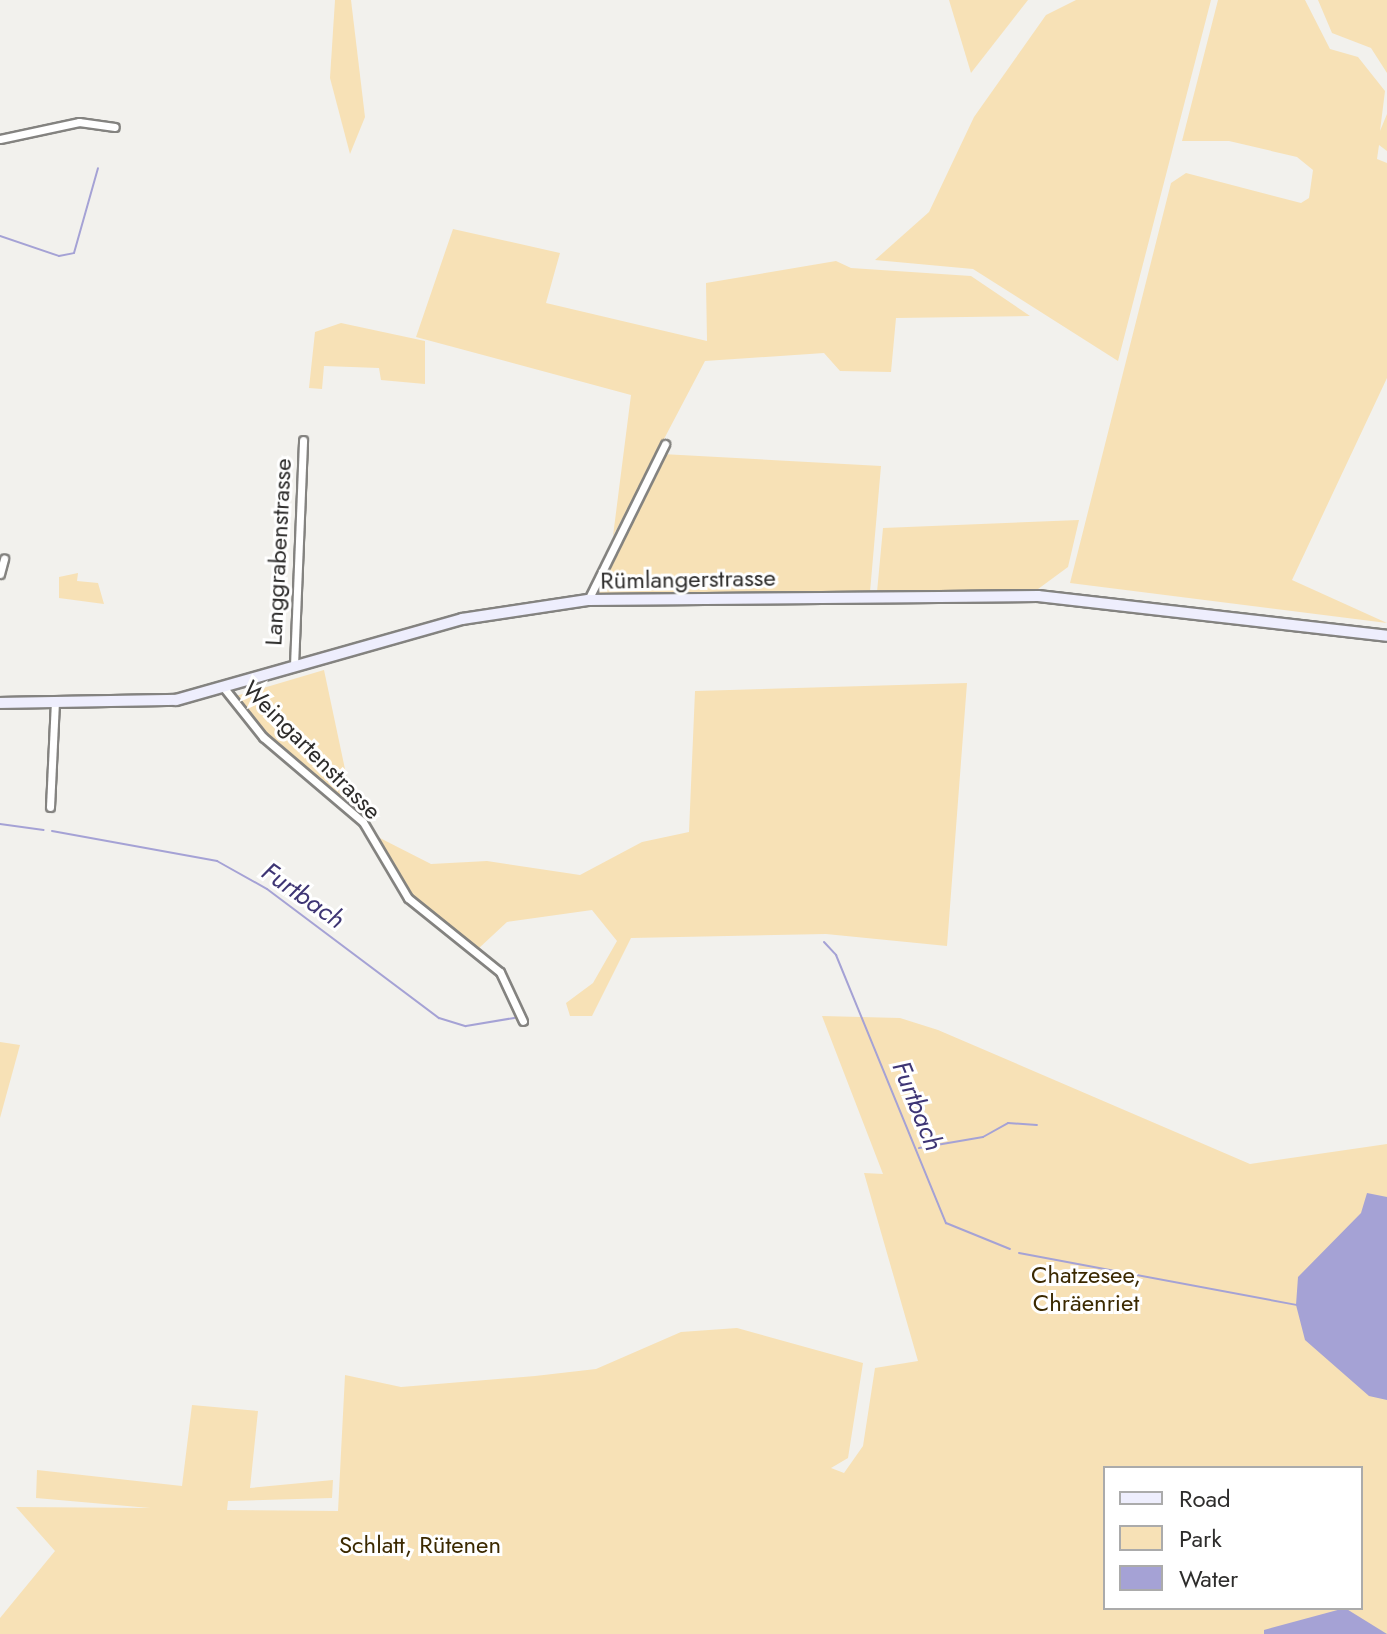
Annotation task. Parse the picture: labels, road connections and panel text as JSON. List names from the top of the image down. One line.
{"streets":{"street":["Langgrabenstrasse","Rümlangerstrasse","Weingartenstrasse"]},"crossings":[["Langgrabenstrasse","Rümlangerstrasse"],["Rümlangerstrasse","Weingartenstrasse"]],"water":["Furtbach"],"parks":["Chatzesee, Chräenriet","Schlatt, Rütenen"],"legend":["Road","Park","Water"]}
